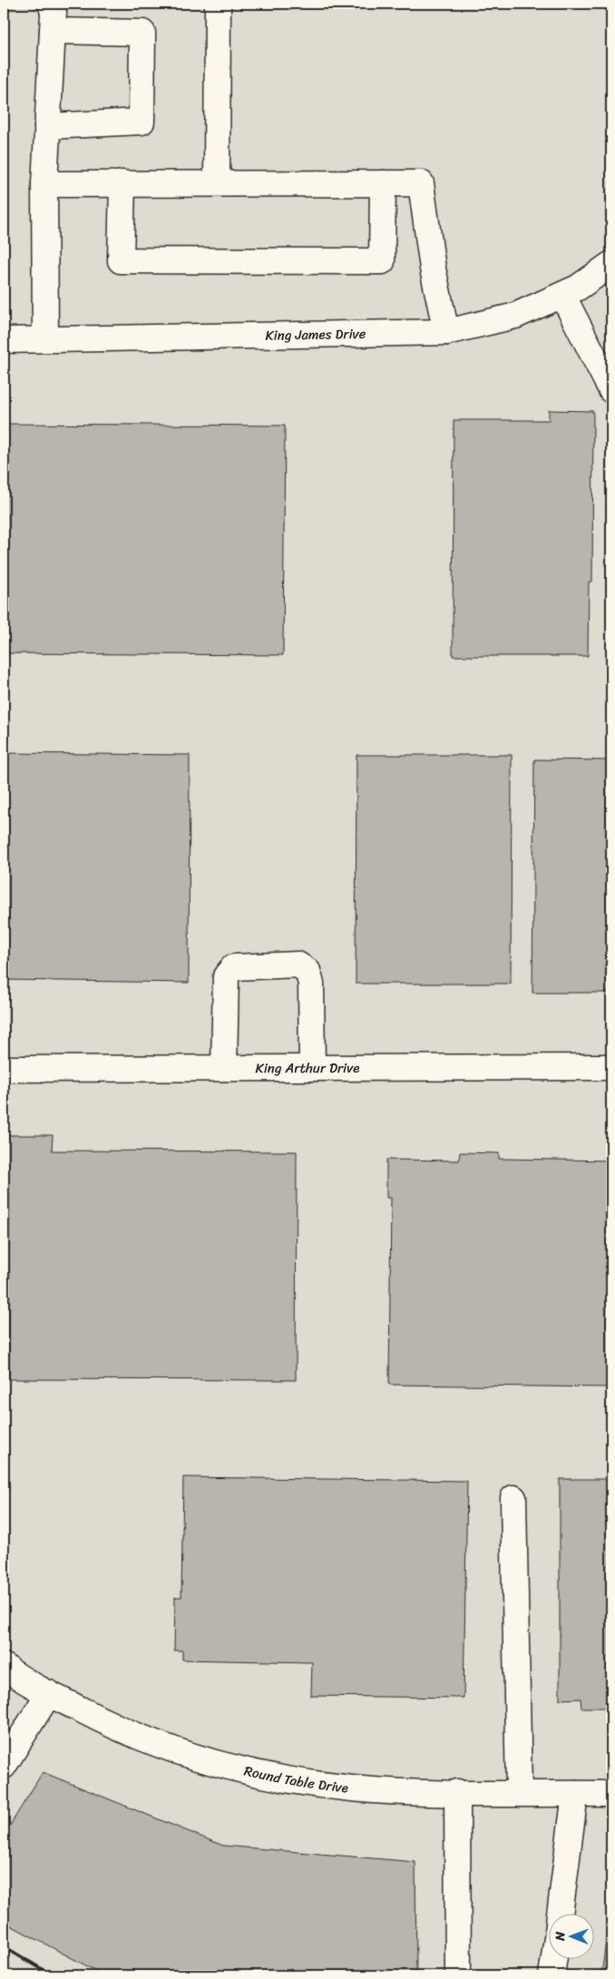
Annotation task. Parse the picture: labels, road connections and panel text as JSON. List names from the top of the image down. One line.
{"streets":{"street":["King James Drive","King Arthur Drive","Round Table Drive"]},"north":"left"}
